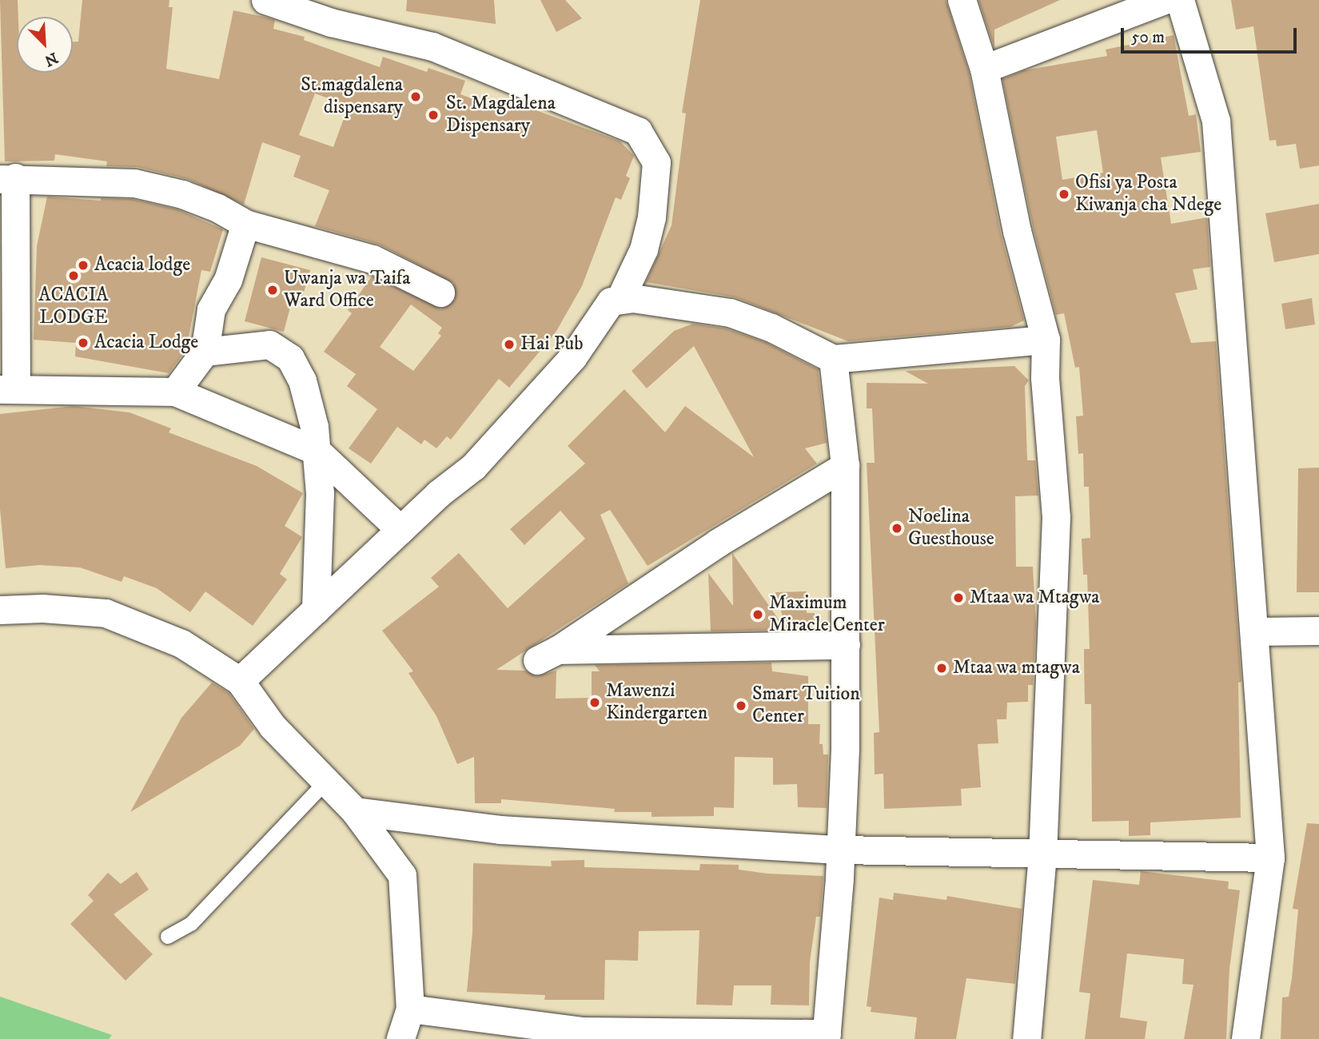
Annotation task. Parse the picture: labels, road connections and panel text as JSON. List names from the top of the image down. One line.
{"places":["St.magdalena dispensary","St. Magdalena Dispensary","Ofisi ya Posta Kiwanja cha Ndege","Acacia lodge","ACACIA LODGE","Uwanja wa Taifa Ward Office","Acacia Lodge","Hai Pub","Noelina Guesthouse","Mtaa wa Mtagwa","Maximum Miracle Center","Mtaa wa mtagwa","Mawenzi Kindergarten","Smart Tuition Center"],"scale_bar":"50 m","north":"bottom right"}
